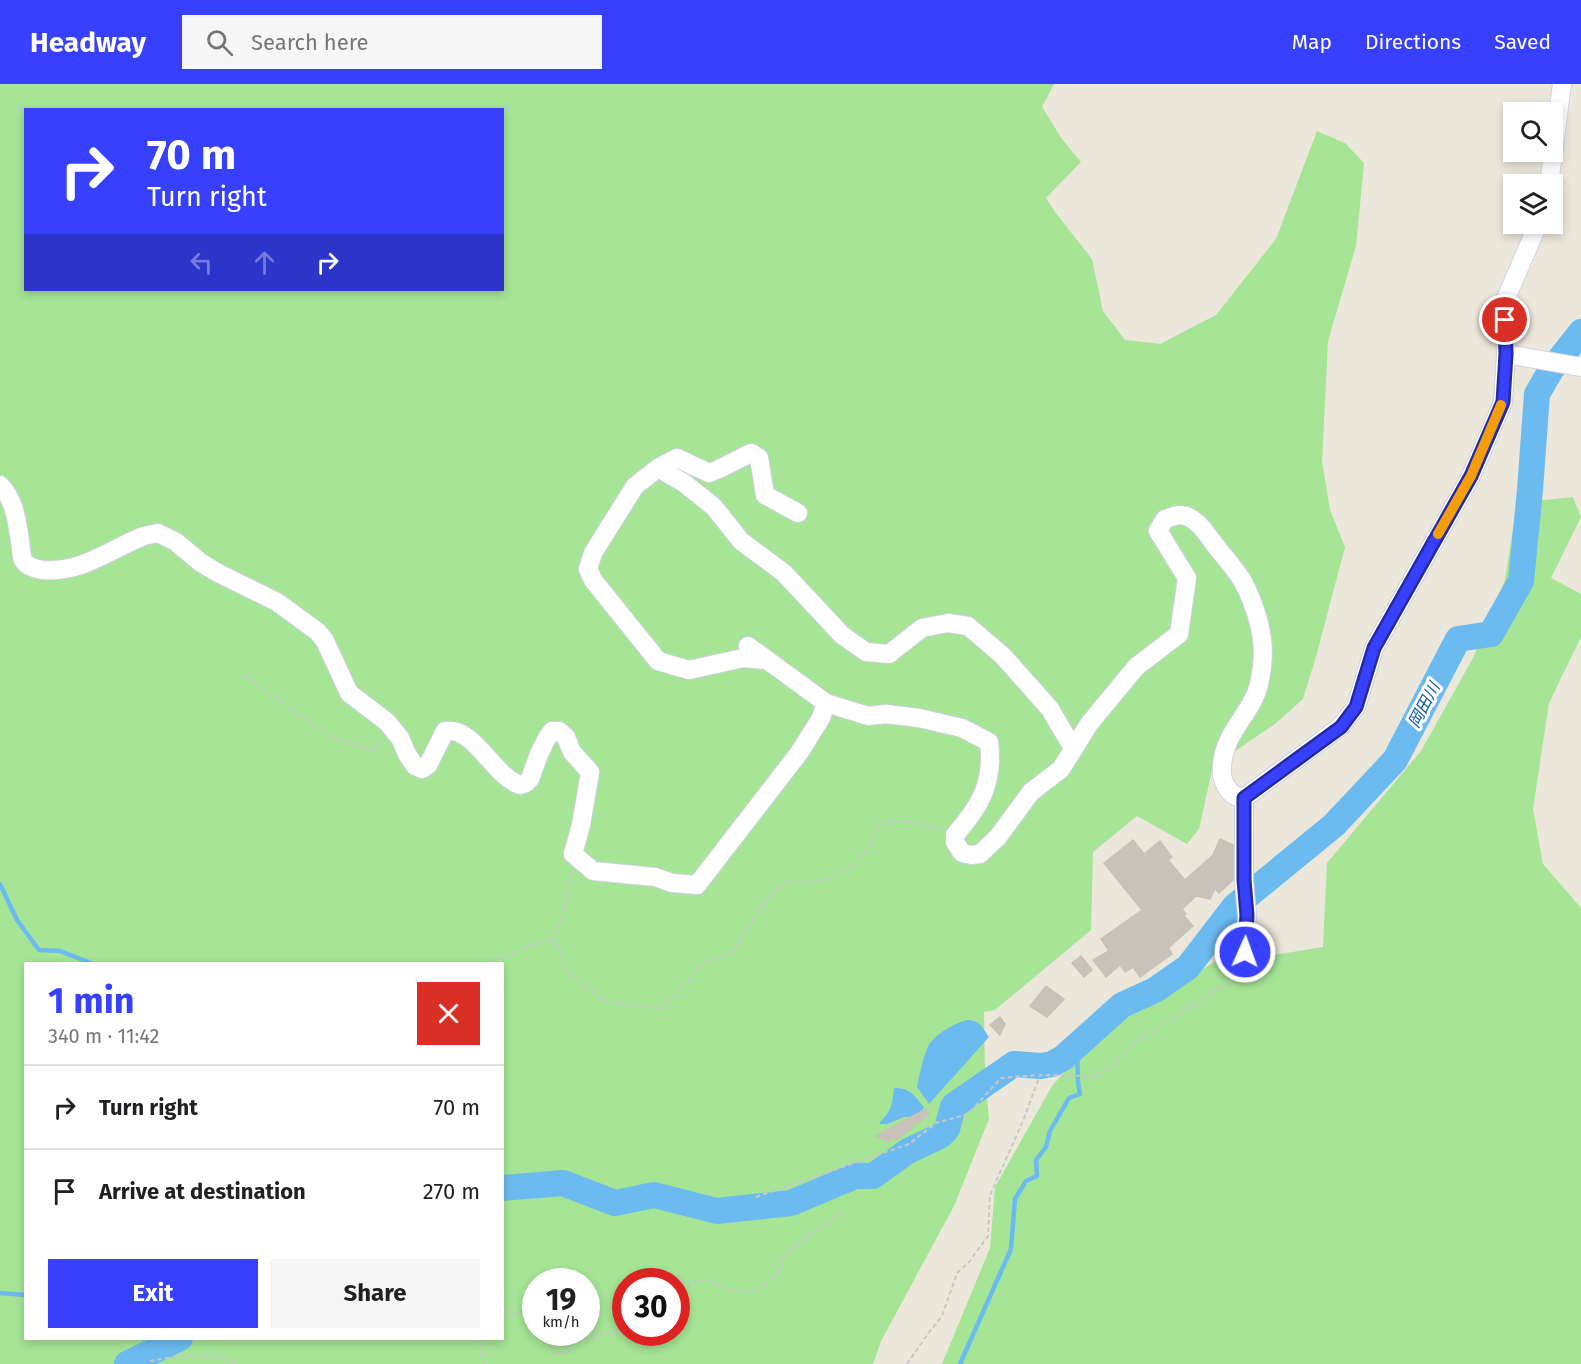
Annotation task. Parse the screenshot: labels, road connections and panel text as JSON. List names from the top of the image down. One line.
{"water":["岡田川"],"page":{"header":"Headway","search":"Search here","nav":["Map","Directions","Saved"],"turn":["70 m","Turn right"],"heading":["1 min","340 m · 11:42"],"list":[{"name":"Turn right","value":"70 m"},{"name":"Arrive at destination","value":"270 m"}],"buttons":["Exit","Share"],"speed":"19 km/h","limit":"30"}}
